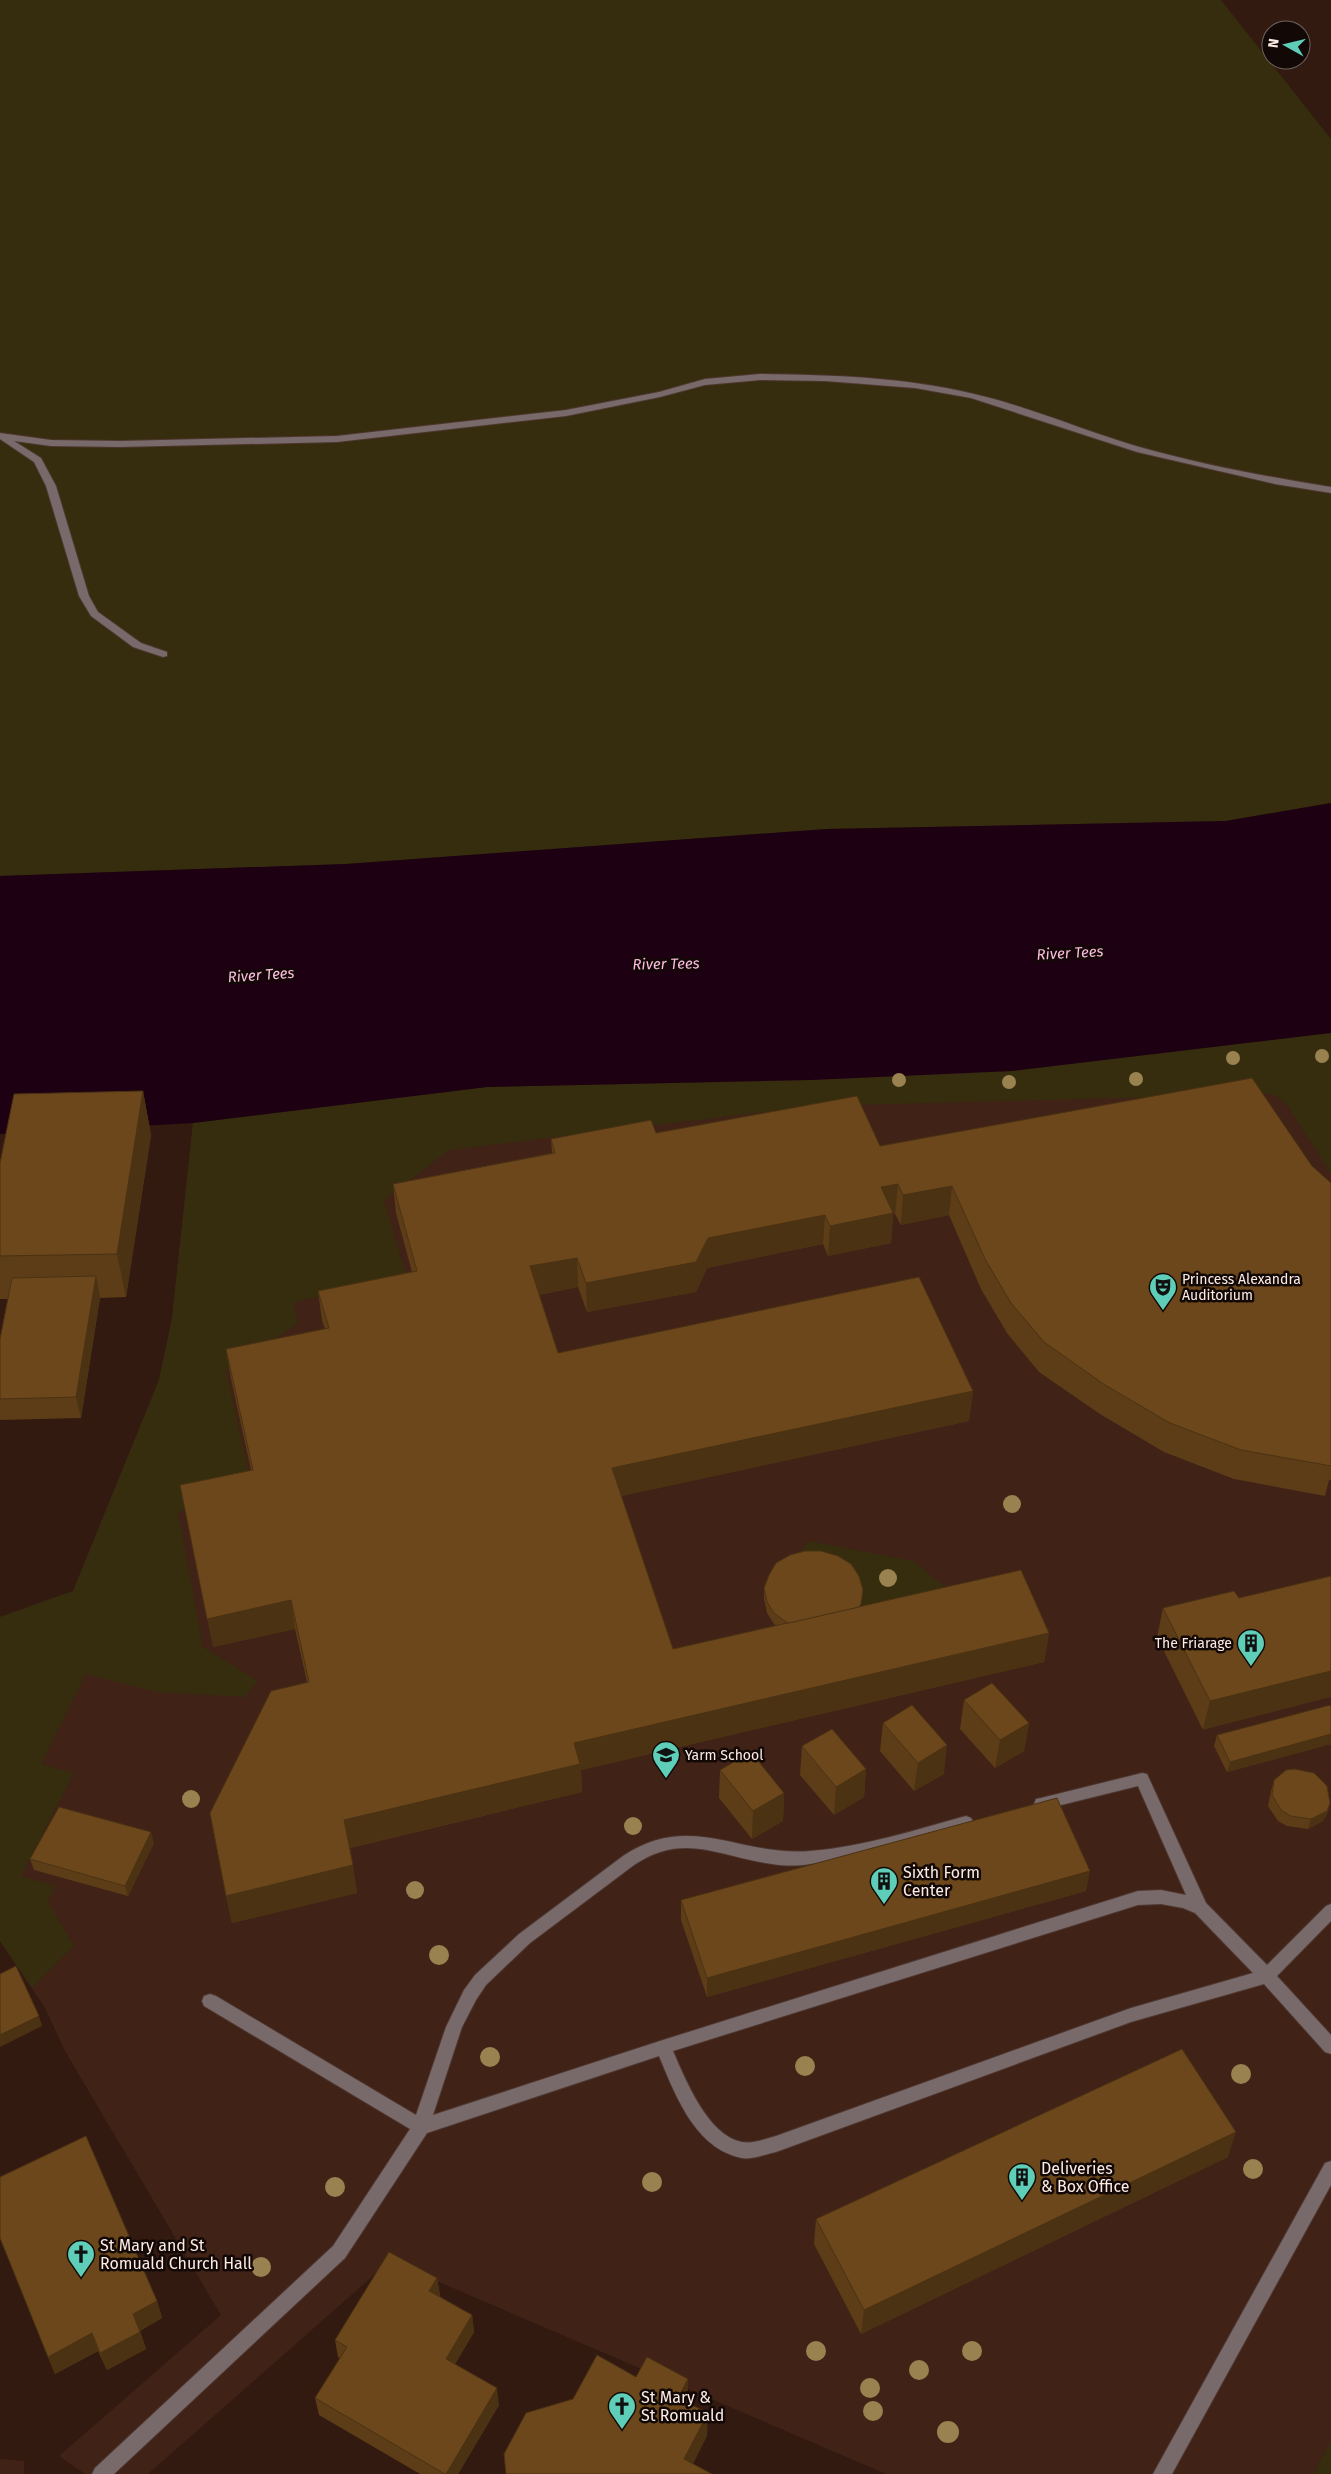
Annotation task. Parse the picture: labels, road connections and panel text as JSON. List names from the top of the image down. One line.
{"water":["River Tees"],"places":{"theatre":["Princess Alexandra Auditorium"],"building":["The Friarage","Sixth Form Center","Deliveries & Box Office"],"school or university":["Yarm School"],"church":["St Mary and St Romuald Church Hall","St Mary & St Romuald"]},"north":"left"}
